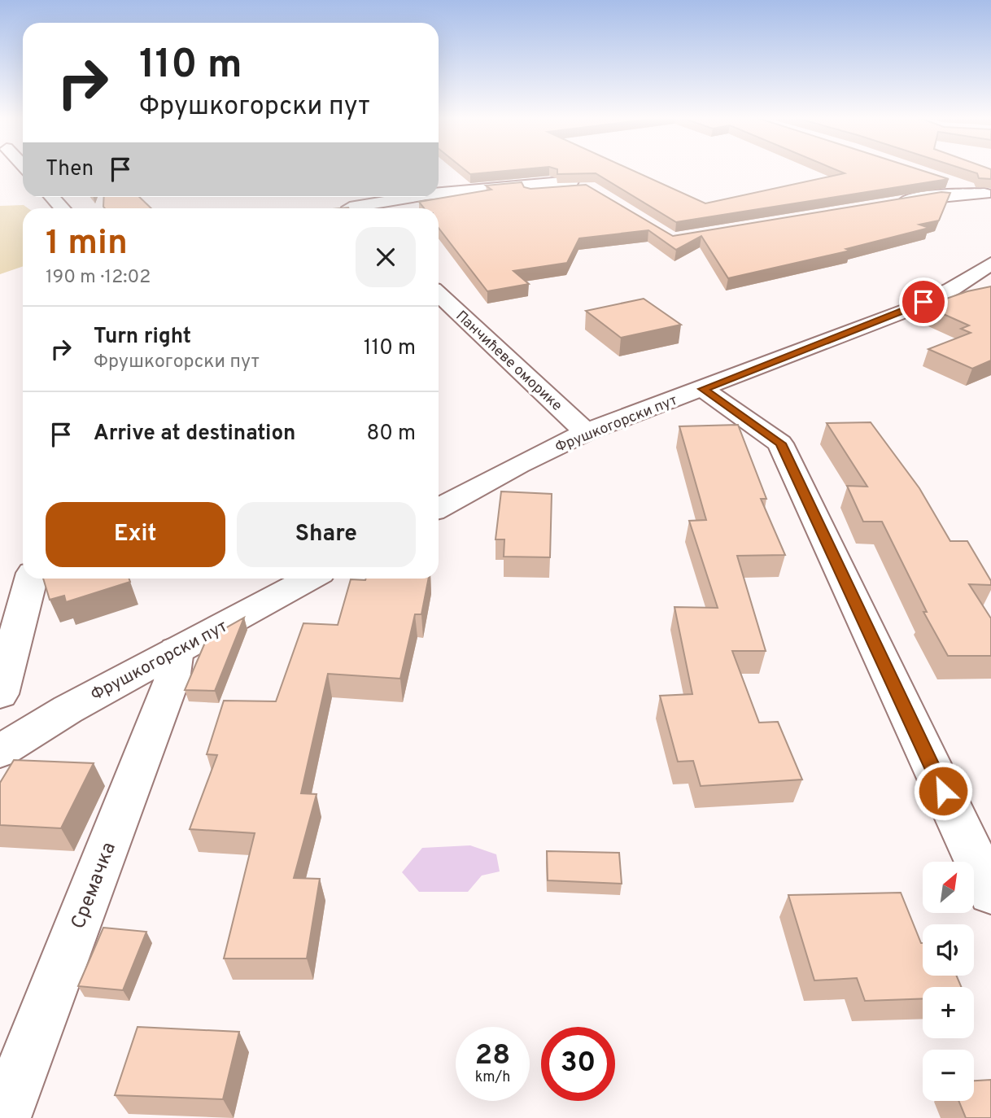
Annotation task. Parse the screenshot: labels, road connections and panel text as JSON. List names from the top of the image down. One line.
{"streets":{"street":["Панчићеве оморике","Фрушкогорски пут","Сремачка"]},"crossings":[["Панчићеве оморике","Фрушкогорски пут"],["Фрушкогорски пут","Сремачка"]],"north":"top right","page":{"turn":["110 m","Фрушкогорски пут"],"then":"Then","heading":["1 min","190 m · 12:02"],"list":[{"name":"Turn right","note":"Фрушкогорски пут","value":"110 m"},{"name":"Arrive at destination","value":"80 m"}],"buttons":["Exit","Share"],"map_buttons":["+","−"],"speed":"28 km/h","limit":"30"}}
